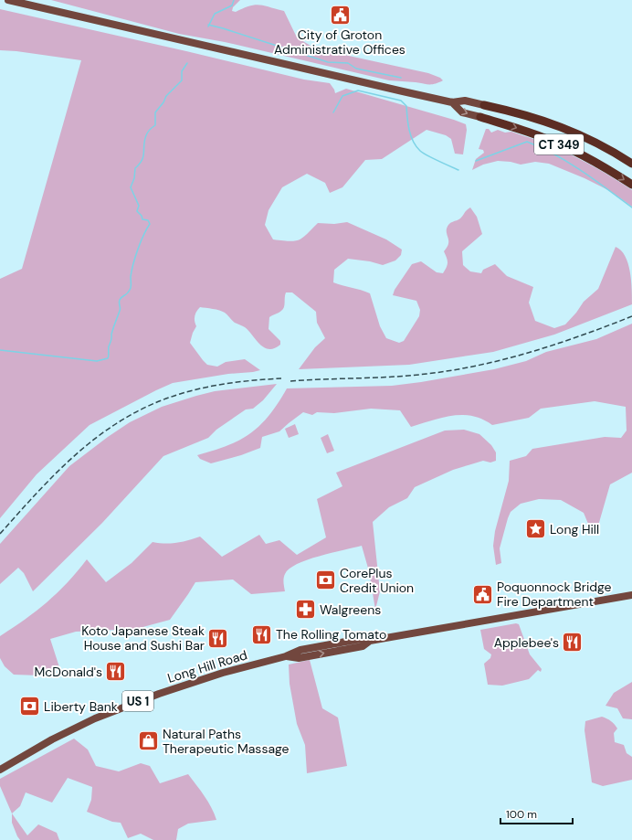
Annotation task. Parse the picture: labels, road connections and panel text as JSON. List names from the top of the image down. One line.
{"streets":{"highway":["CT 349"],"main road":["Long Hill Road","US 1"]},"places":{"public building":["City of Groton Administrative Offices","Poquonnock Bridge Fire Department"],"place":["Long Hill"],"bank":["CorePlus Credit Union","Liberty Bank"],"pharmacy":["Walgreens"],"restaurant":["The Rolling Tomato","Koto Japanese Steak House and Sushi Bar","Applebee's","McDonald's"],"shop":["Natural Paths Therapeutic Massage"]},"scale_bar":"100 m"}
